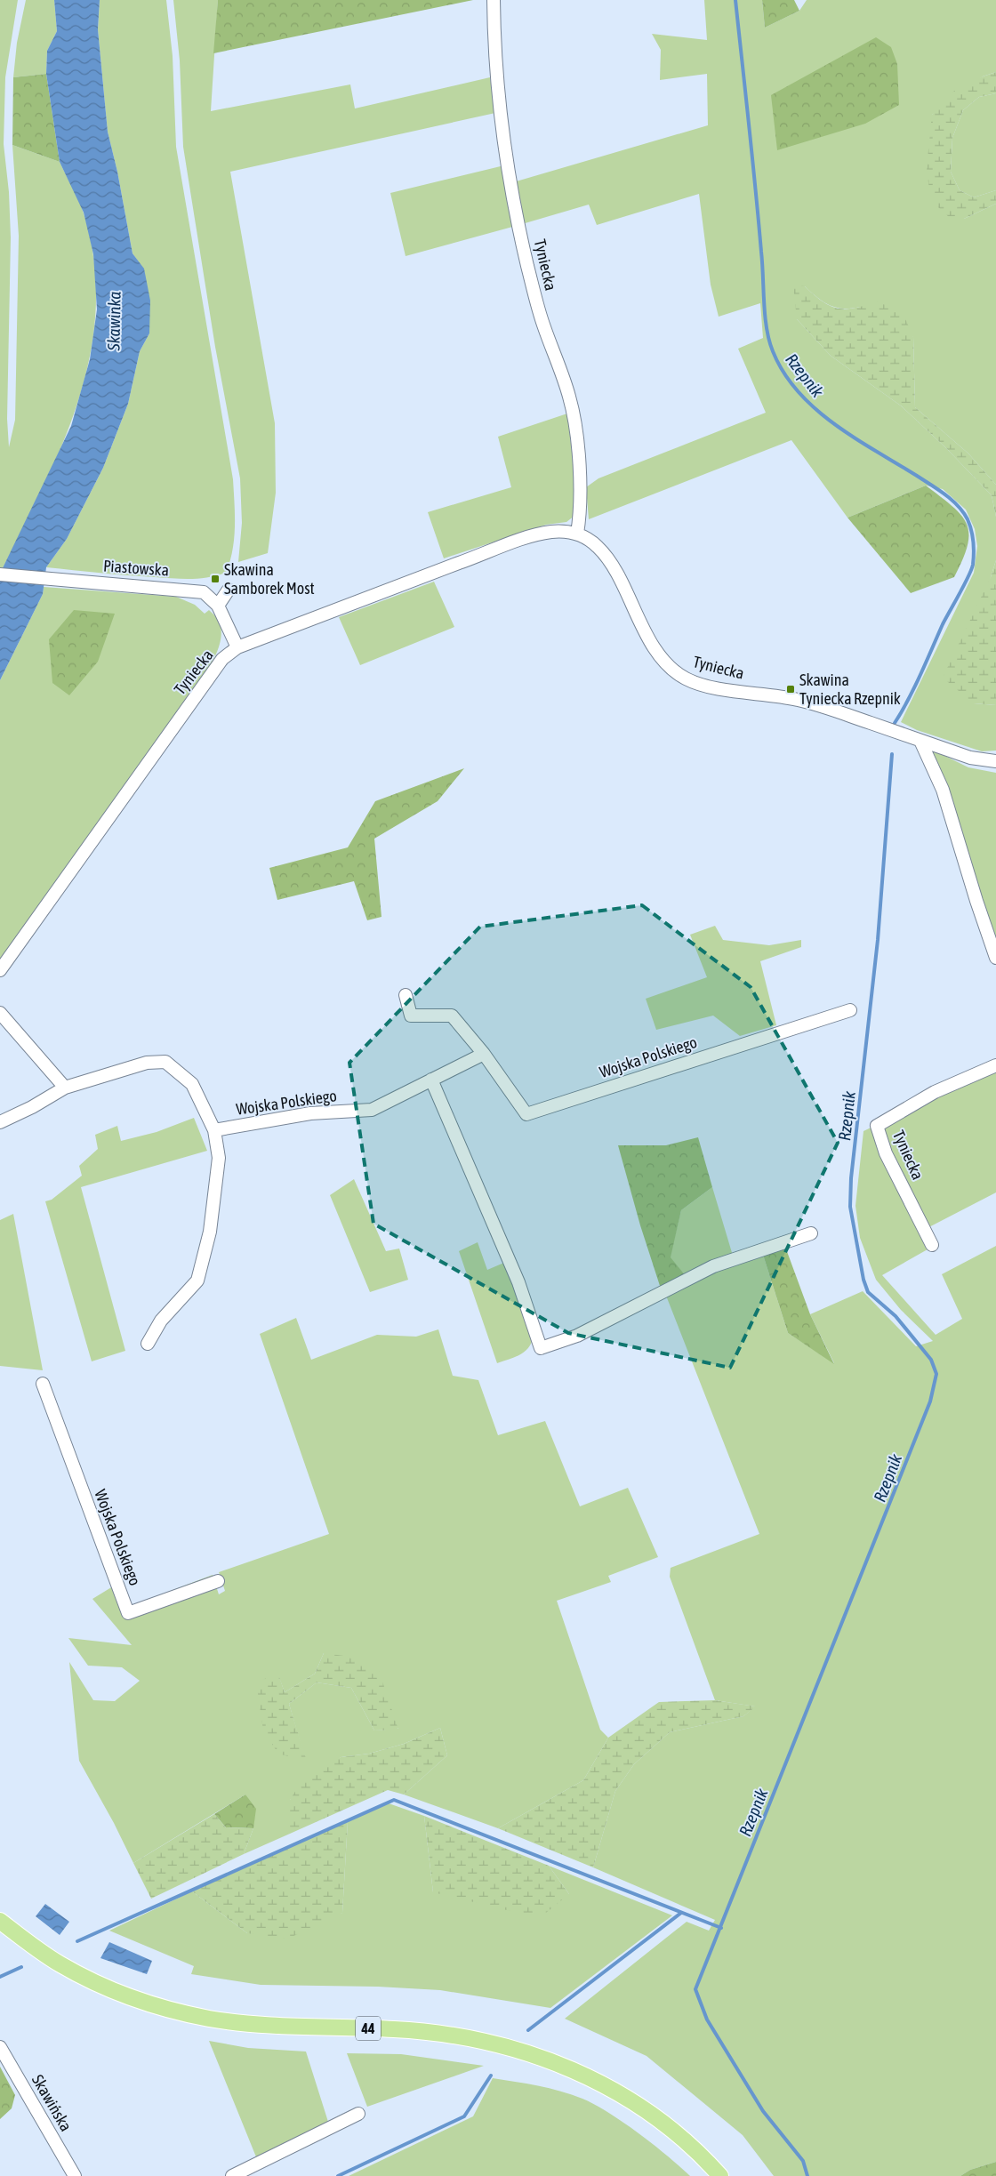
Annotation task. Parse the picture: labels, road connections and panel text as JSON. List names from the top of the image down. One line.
{"streets":{"main road":["44"],"street":["Tyniecka","Piastowska","Wojska Polskiego","Skawińska"]},"crossings":[["Tyniecka","Piastowska"]],"water":["Skawinka","Rzepnik"],"places":{"transit":["Skawina Samborek Most","Skawina Tyniecka Rzepnik"]}}
